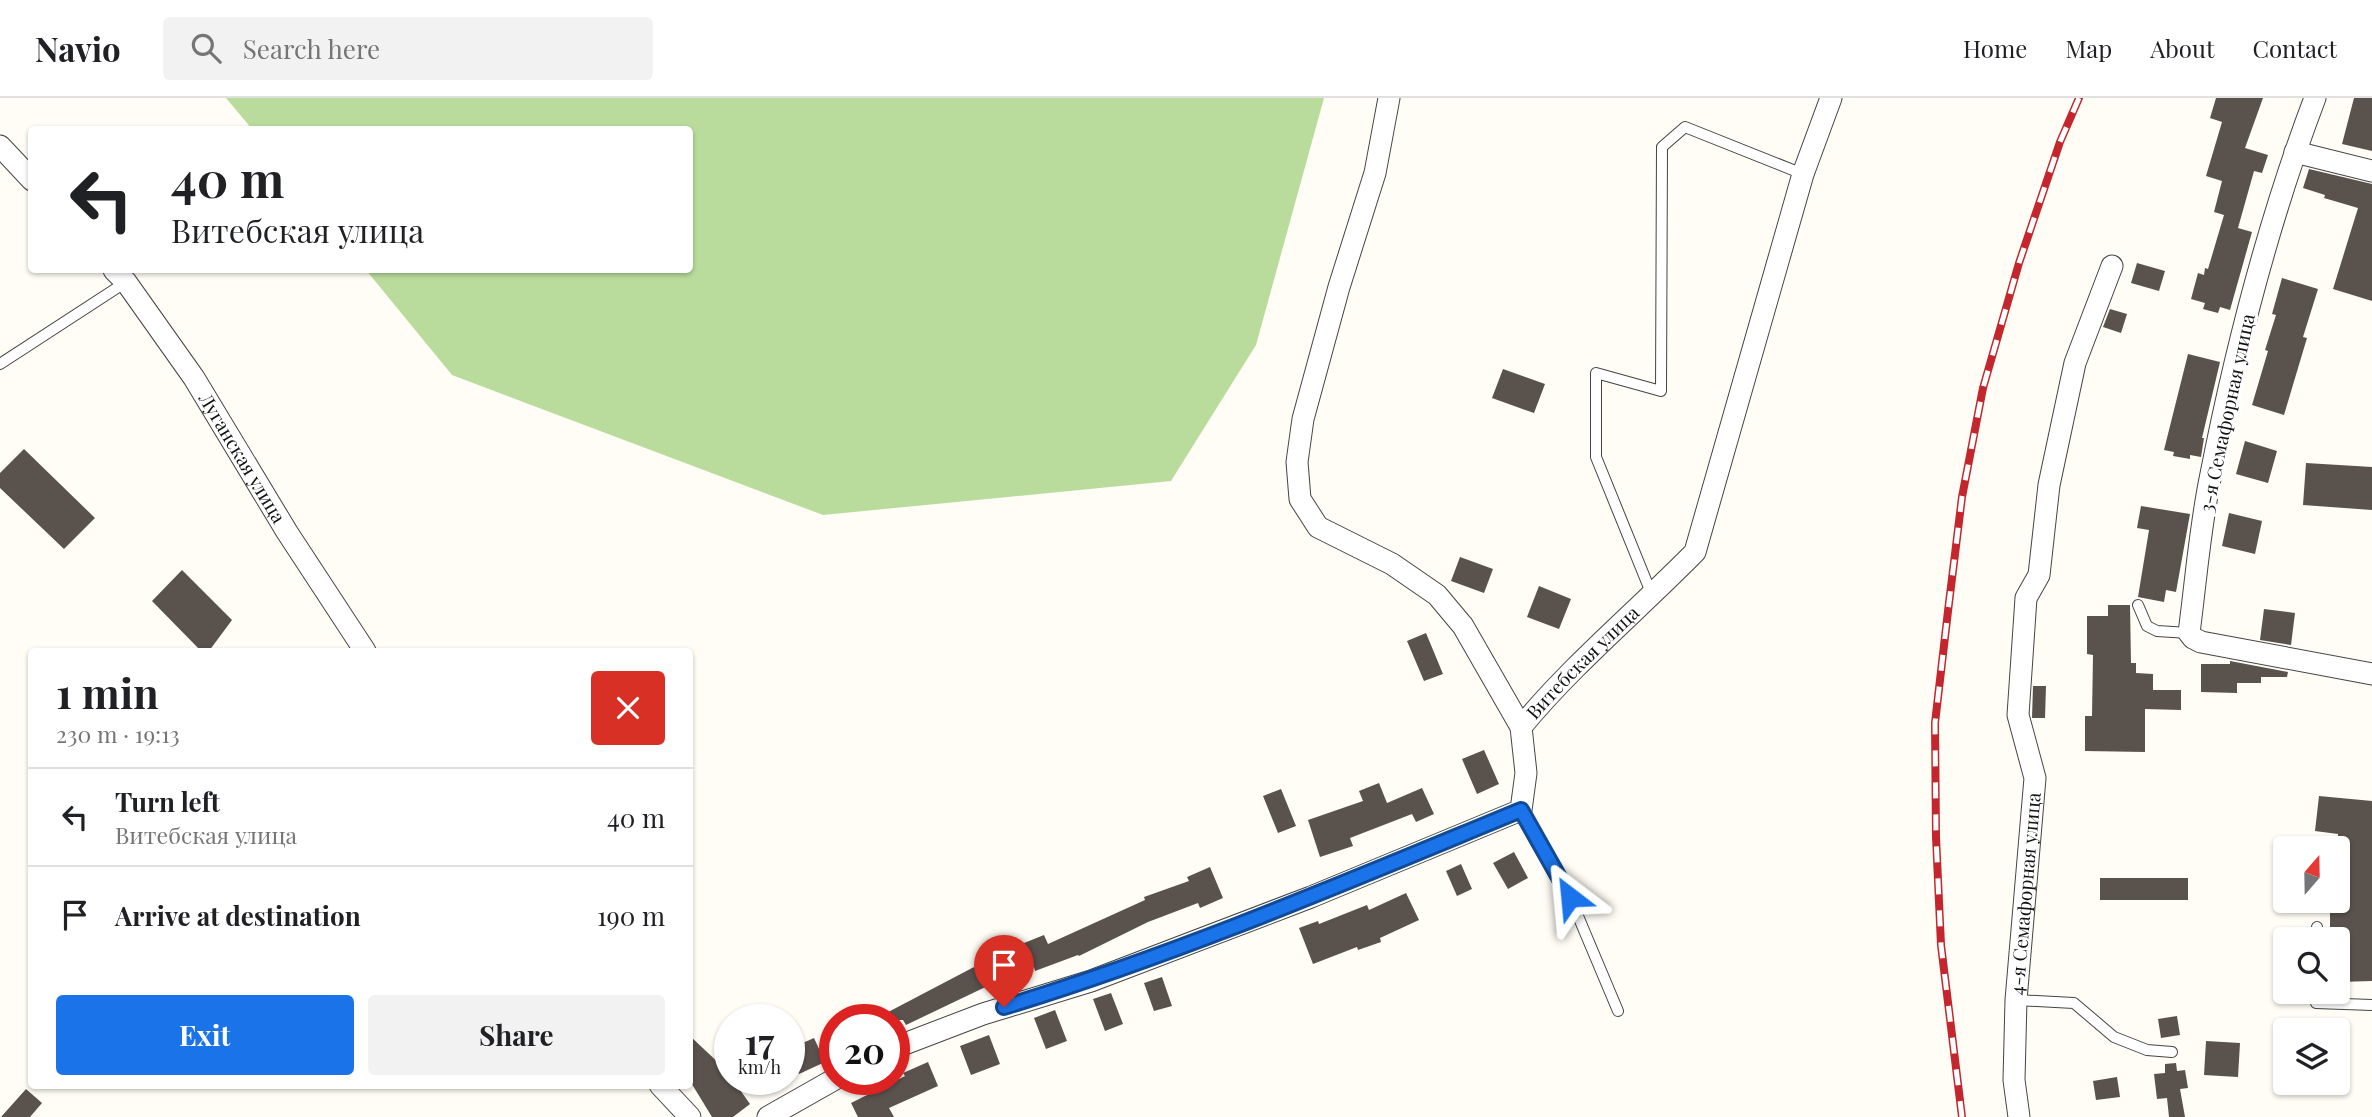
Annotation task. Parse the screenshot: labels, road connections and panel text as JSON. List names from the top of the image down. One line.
{"streets":{"street":["3-я Семафорная улица","Луганская улица","Витебская улица","4-я Семафорная улица"]},"north":"top","page":{"header":"Navio","search":"Search here","nav":["Home","Map","About","Contact"],"turn":["40 m","Витебская улица"],"heading":["1 min","230 m · 19:13"],"list":[{"name":"Turn left","note":"Витебская улица","value":"40 m"},{"name":"Arrive at destination","value":"190 m"}],"buttons":["Exit","Share"],"speed":"17 km/h","limit":"20"}}
